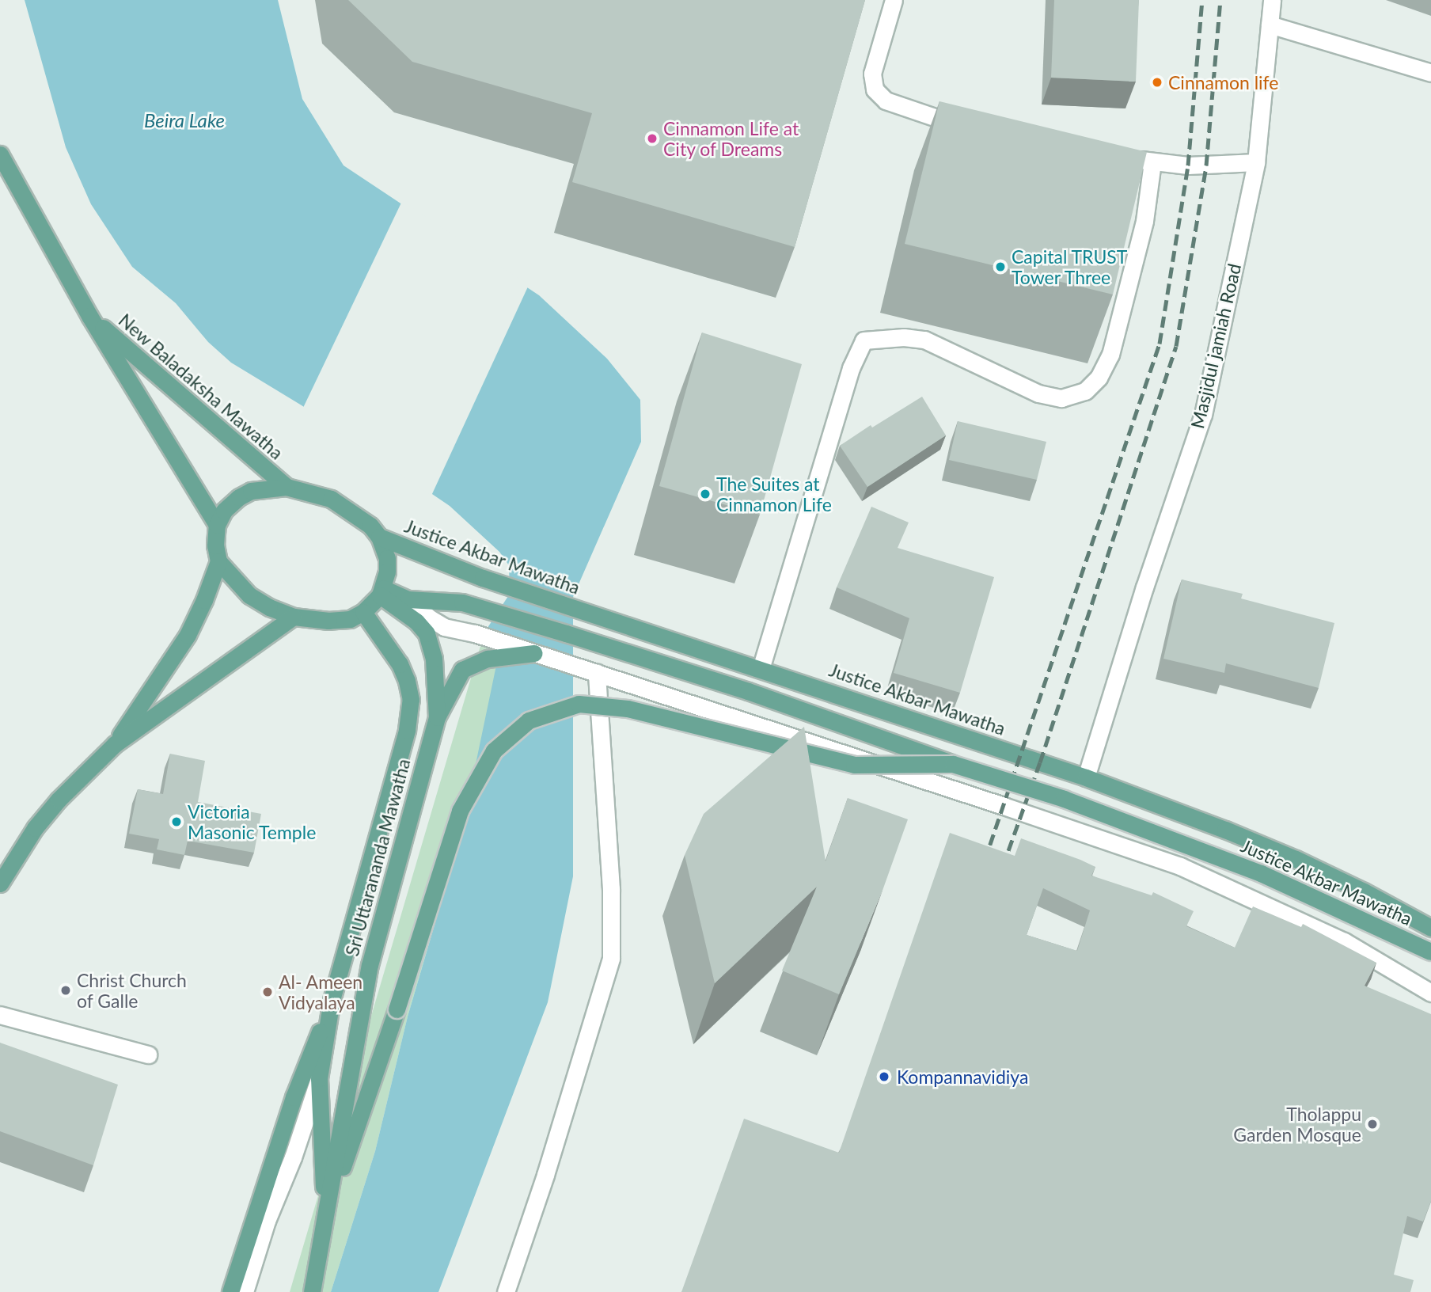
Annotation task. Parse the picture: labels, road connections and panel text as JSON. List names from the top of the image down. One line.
{"streets":{"main road":["New Baladaksha Mawatha","Justice Akbar Mawatha","Sri Uttarananda Mawatha"],"street":["Masjidul jamiah Road"]},"crossings":[["Masjidul jamiah Road","Justice Akbar Mawatha"],["New Baladaksha Mawatha","Justice Akbar Mawatha"],["New Baladaksha Mawatha","Sri Uttarananda Mawatha"],["Justice Akbar Mawatha","Sri Uttarananda Mawatha"]],"water":["Beira Lake"],"places":["Cinnamon life","Cinnamon Life at City of Dreams","Capital TRUST Tower Three","The Suites at Cinnamon Life","Victoria Masonic Temple","Christ Church of Galle","Al- Ameen Vidyalaya","Kompannavidiya","Tholappu Garden Mosque"]}
